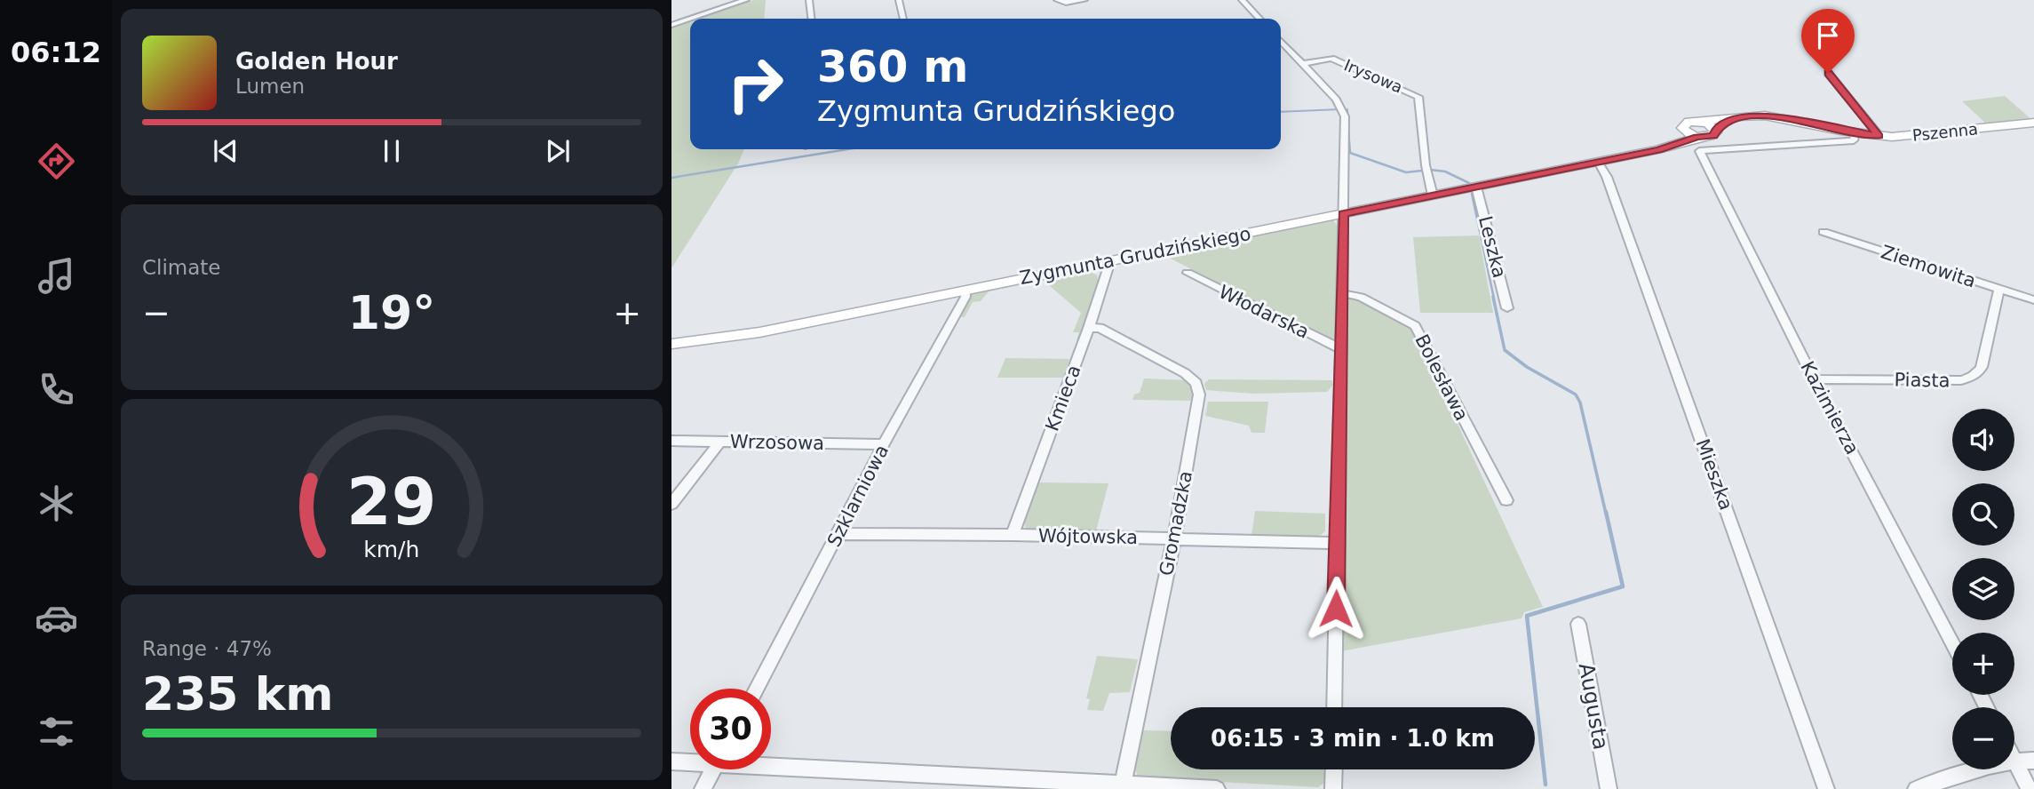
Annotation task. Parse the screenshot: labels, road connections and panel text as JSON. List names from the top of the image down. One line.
{"streets":{"street":["Irysowa","Pszenna","Leszka","Zygmunta Grudzińskiego","Ziemowita","Włodarska","Bolesława","Piasta","Kmieca","Kazimierza","Wrzosowa","Mieszka","Szklarniowa","Gromadzka","Wójtowska","Augusta"]},"crossings":[["Irysowa","Zygmunta Grudzińskiego"],["Pszenna","Kazimierza"],["Leszka","Zygmunta Grudzińskiego"],["Zygmunta Grudzińskiego","Kmieca"],["Zygmunta Grudzińskiego","Mieszka"],["Zygmunta Grudzińskiego","Szklarniowa"],["Ziemowita","Piasta"],["Piasta","Kazimierza"],["Kmieca","Gromadzka"],["Kmieca","Wójtowska"],["Wrzosowa","Szklarniowa"],["Szklarniowa","Wójtowska"],["Gromadzka","Wójtowska"]],"page":{"tabs":"06:12","turn":["360 m","Zygmunta Grudzińskiego"],"song":["Golden Hour","Lumen"],"tile":["Climate",["Range · 47%","235 km"]],"heat":["−","19°","+"],"map_buttons":["+","−"],"limit":"30","trip":"06:15 · 3 min · 1.0 km","gauge":["29","km/h"]}}
